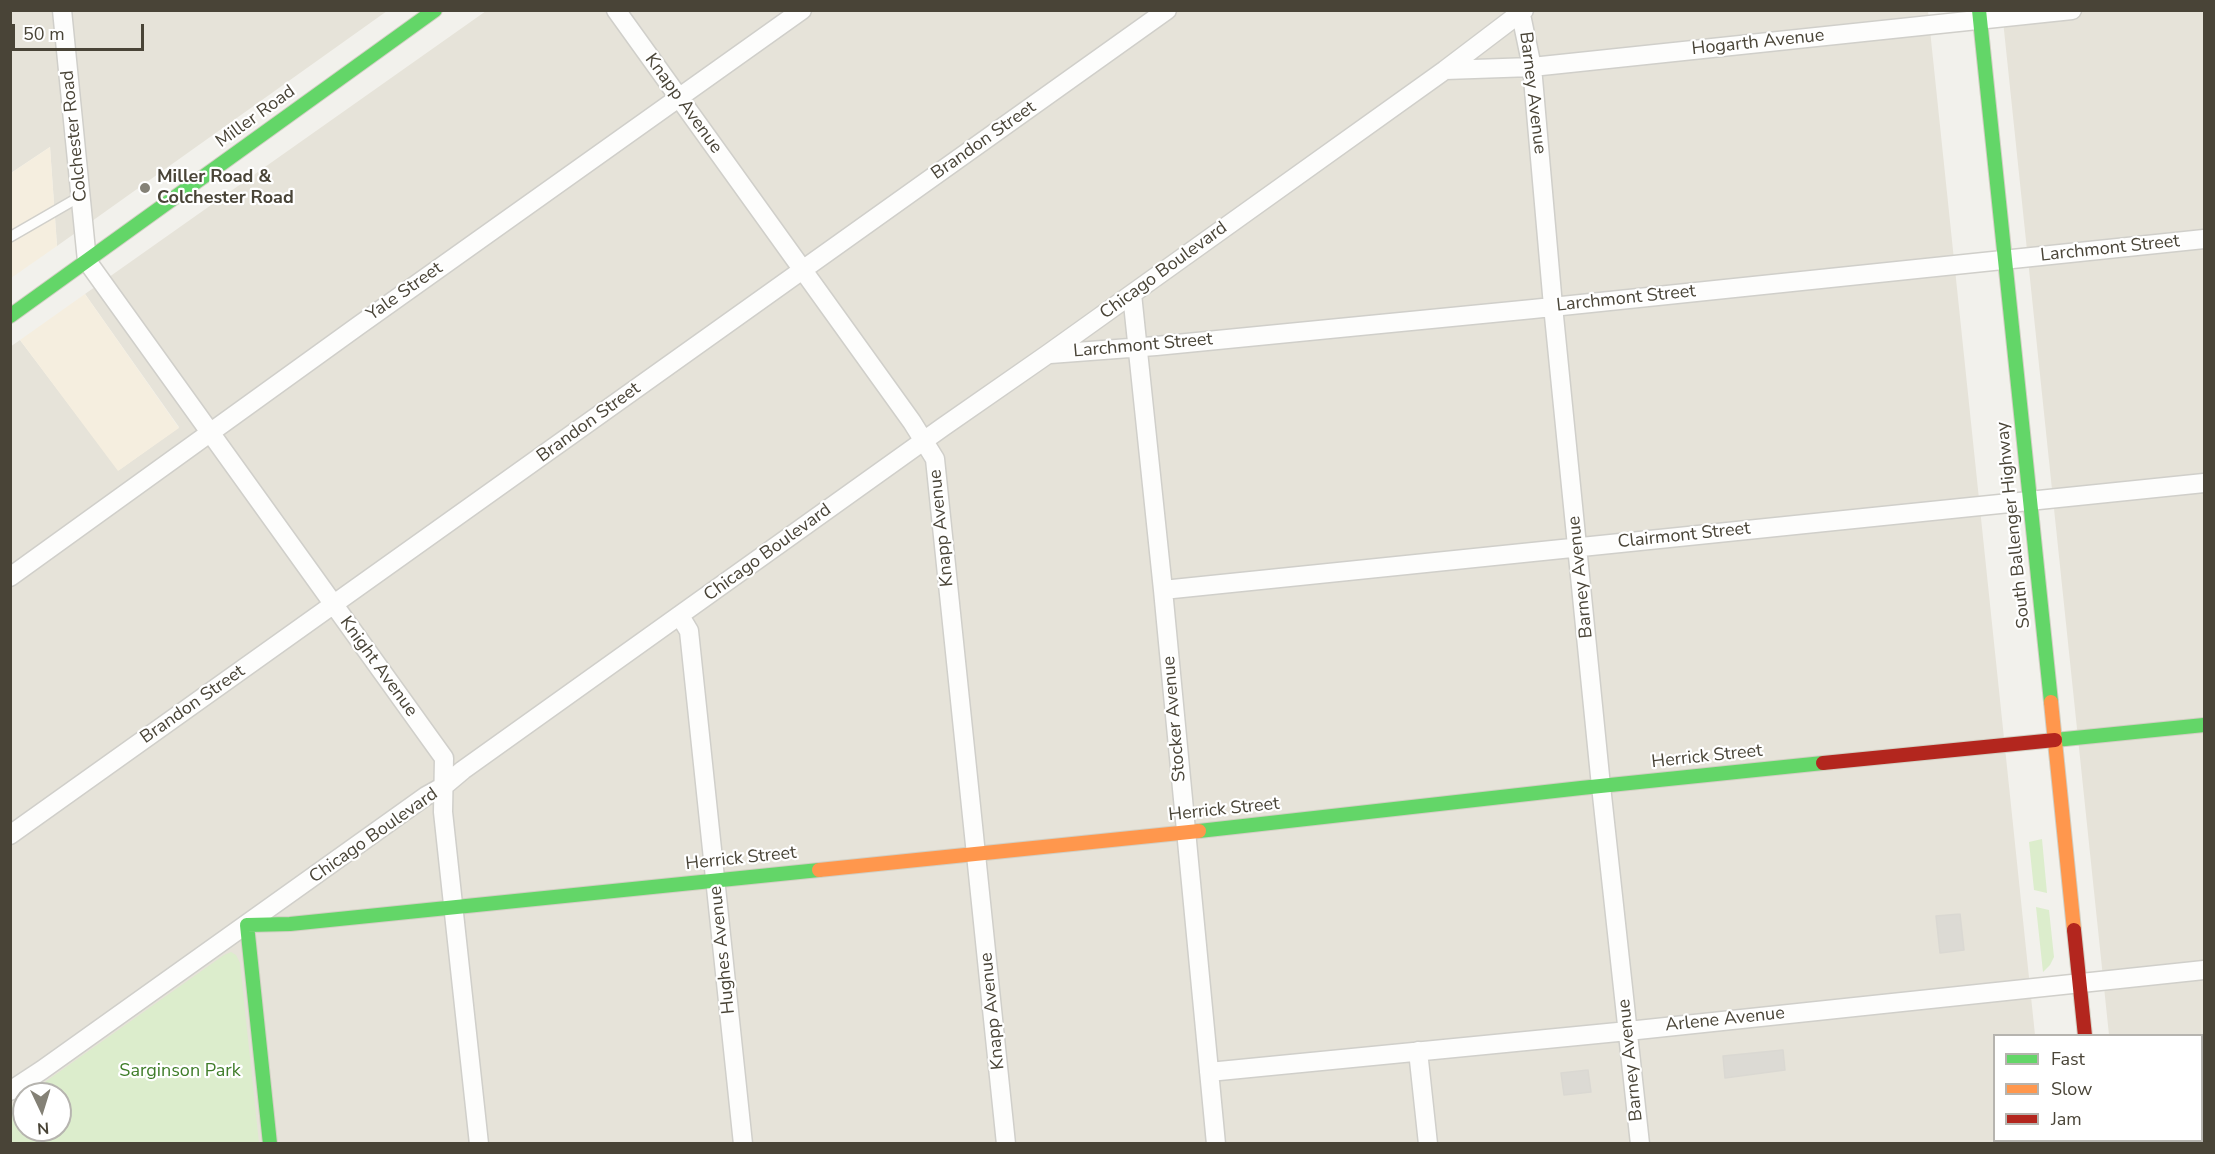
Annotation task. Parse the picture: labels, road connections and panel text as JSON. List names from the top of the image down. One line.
{"streets":{"street":["Hogarth Avenue","Barney Avenue","Knapp Avenue","Miller Road","Colchester Road","Brandon Street","Larchmont Street","Chicago Boulevard","Yale Street","South Ballenger Highway","Clairmont Street","Knight Avenue","Stocker Avenue","Herrick Street","Hughes Avenue","Arlene Avenue"]},"crossings":[["Hogarth Avenue","Barney Avenue"],["Hogarth Avenue","Chicago Boulevard"],["Hogarth Avenue","South Ballenger Highway"],["Barney Avenue","Larchmont Street"],["Barney Avenue","Chicago Boulevard"],["Barney Avenue","Clairmont Street"],["Barney Avenue","Herrick Street"],["Barney Avenue","Arlene Avenue"],["Knapp Avenue","Brandon Street"],["Knapp Avenue","Chicago Boulevard"],["Knapp Avenue","Yale Street"],["Knapp Avenue","Herrick Street"],["Miller Road","Colchester Road"],["Miller Road","Knight Avenue"],["Colchester Road","Knight Avenue"],["Brandon Street","Knight Avenue"],["Larchmont Street","Chicago Boulevard"],["Larchmont Street","South Ballenger Highway"],["Larchmont Street","Stocker Avenue"],["Chicago Boulevard","Knight Avenue"],["Chicago Boulevard","Stocker Avenue"],["Chicago Boulevard","Herrick Street"],["Chicago Boulevard","Hughes Avenue"],["Yale Street","Knight Avenue"],["South Ballenger Highway","Clairmont Street"],["South Ballenger Highway","Herrick Street"],["South Ballenger Highway","Arlene Avenue"],["Clairmont Street","Stocker Avenue"],["Knight Avenue","Herrick Street"],["Stocker Avenue","Herrick Street"],["Stocker Avenue","Arlene Avenue"],["Herrick Street","Hughes Avenue"]],"parks":["Sarginson Park"],"places":["Miller Road & Colchester Road"],"legend":["Fast","Slow","Jam"],"scale_bar":"50 m","north":"bottom"}
